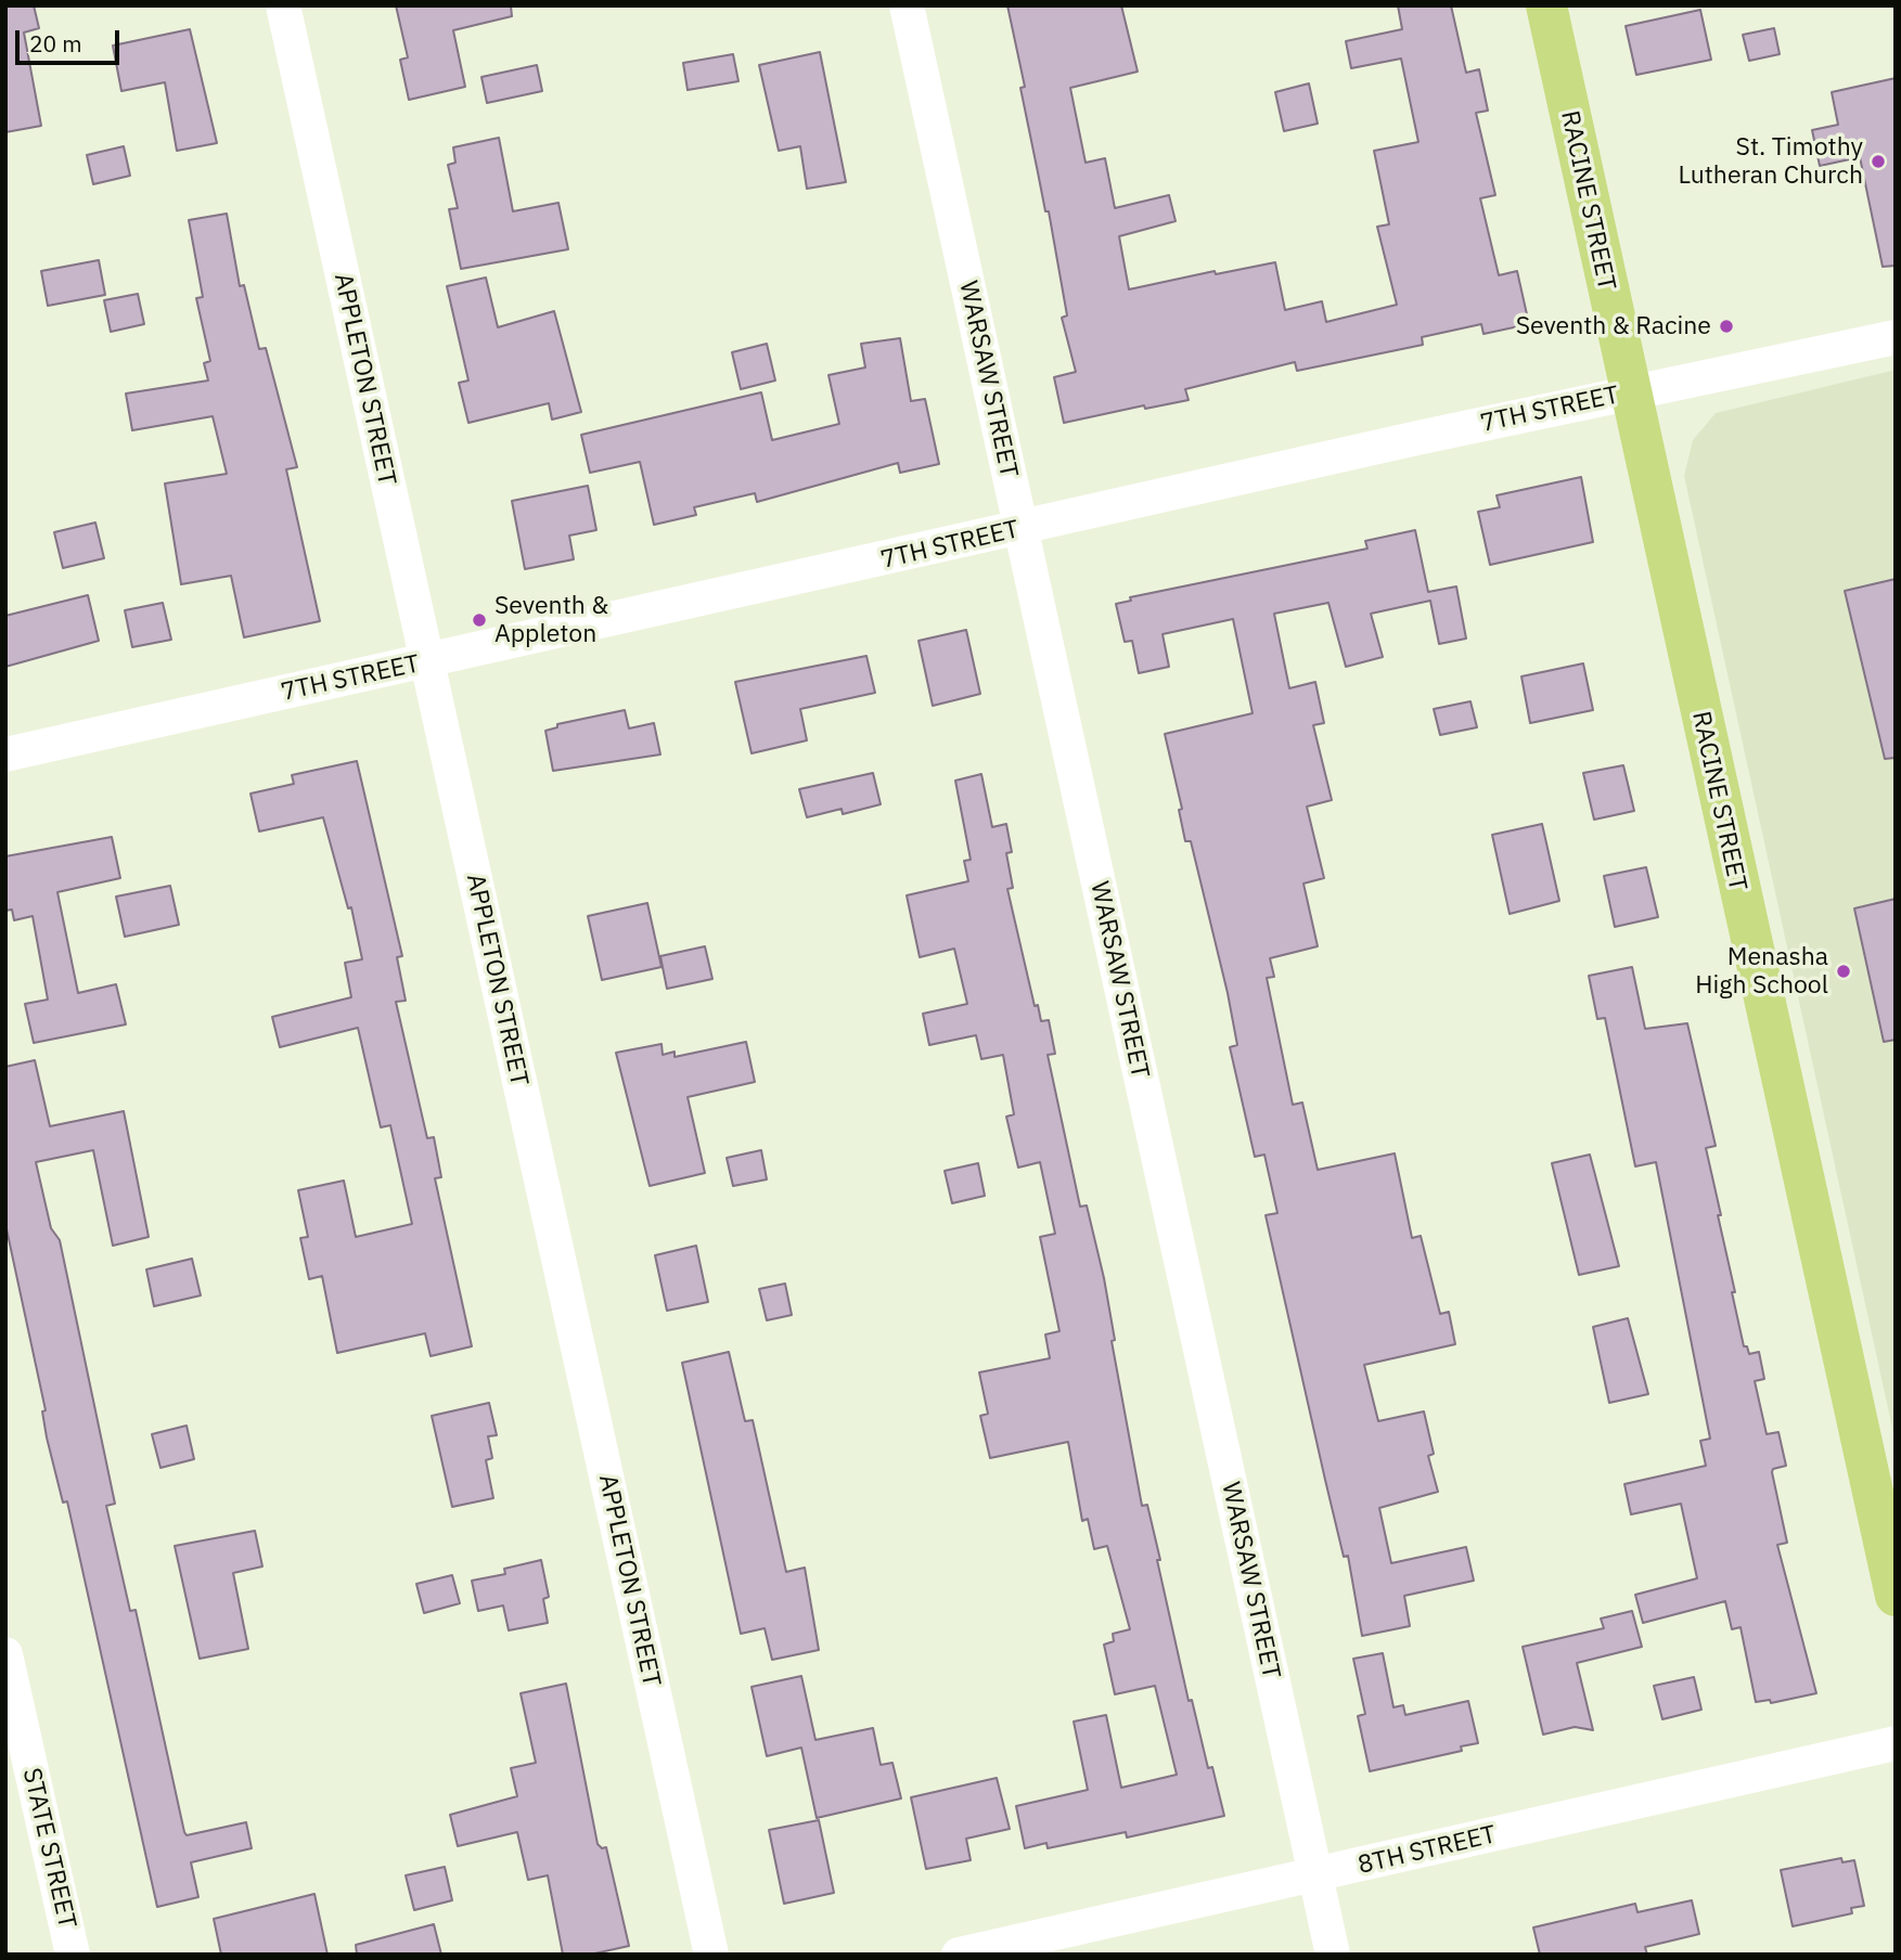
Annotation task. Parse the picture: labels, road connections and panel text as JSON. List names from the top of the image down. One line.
{"streets":{"main road":["RACINE STREET"],"street":["APPLETON STREET","WARSAW STREET","7TH STREET","STATE STREET","8TH STREET"]},"crossings":[["RACINE STREET","7TH STREET"],["APPLETON STREET","7TH STREET"],["WARSAW STREET","7TH STREET"],["WARSAW STREET","8TH STREET"]],"places":["St. Timothy Lutheran Church","Seventh & Racine","Seventh & Appleton","Menasha High School"],"scale_bar":"20 m"}
